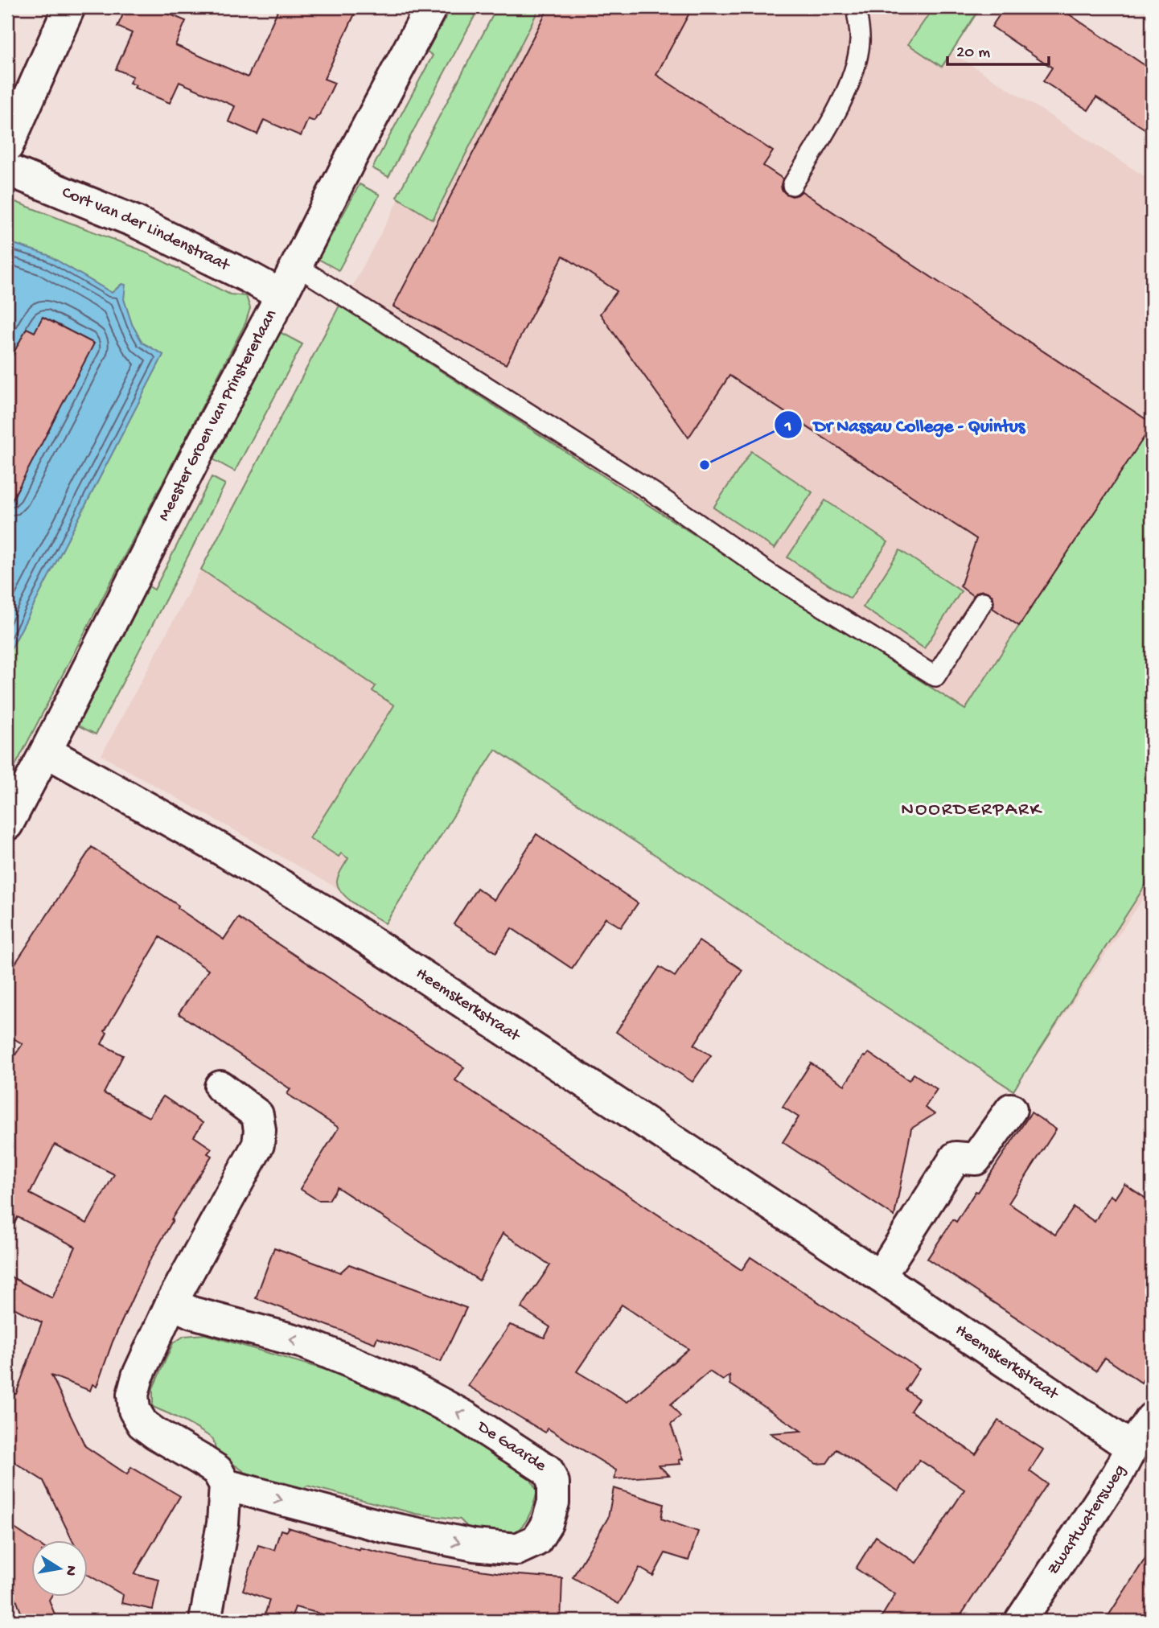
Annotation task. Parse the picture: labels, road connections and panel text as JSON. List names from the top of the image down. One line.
{"streets":{"street":["Cort van der Lindenstraat","Meester Groen van Prinstererlaan","Heemskerkstraat","De Gaarde","Zwartwatersweg"]},"crossings":[["Cort van der Lindenstraat","Meester Groen van Prinstererlaan"],["Meester Groen van Prinstererlaan","Heemskerkstraat"],["Heemskerkstraat","Zwartwatersweg"]],"districts":["NOORDERPARK"],"places":["Dr Nassau College - Quintus"],"scale_bar":"20 m","north":"right"}
